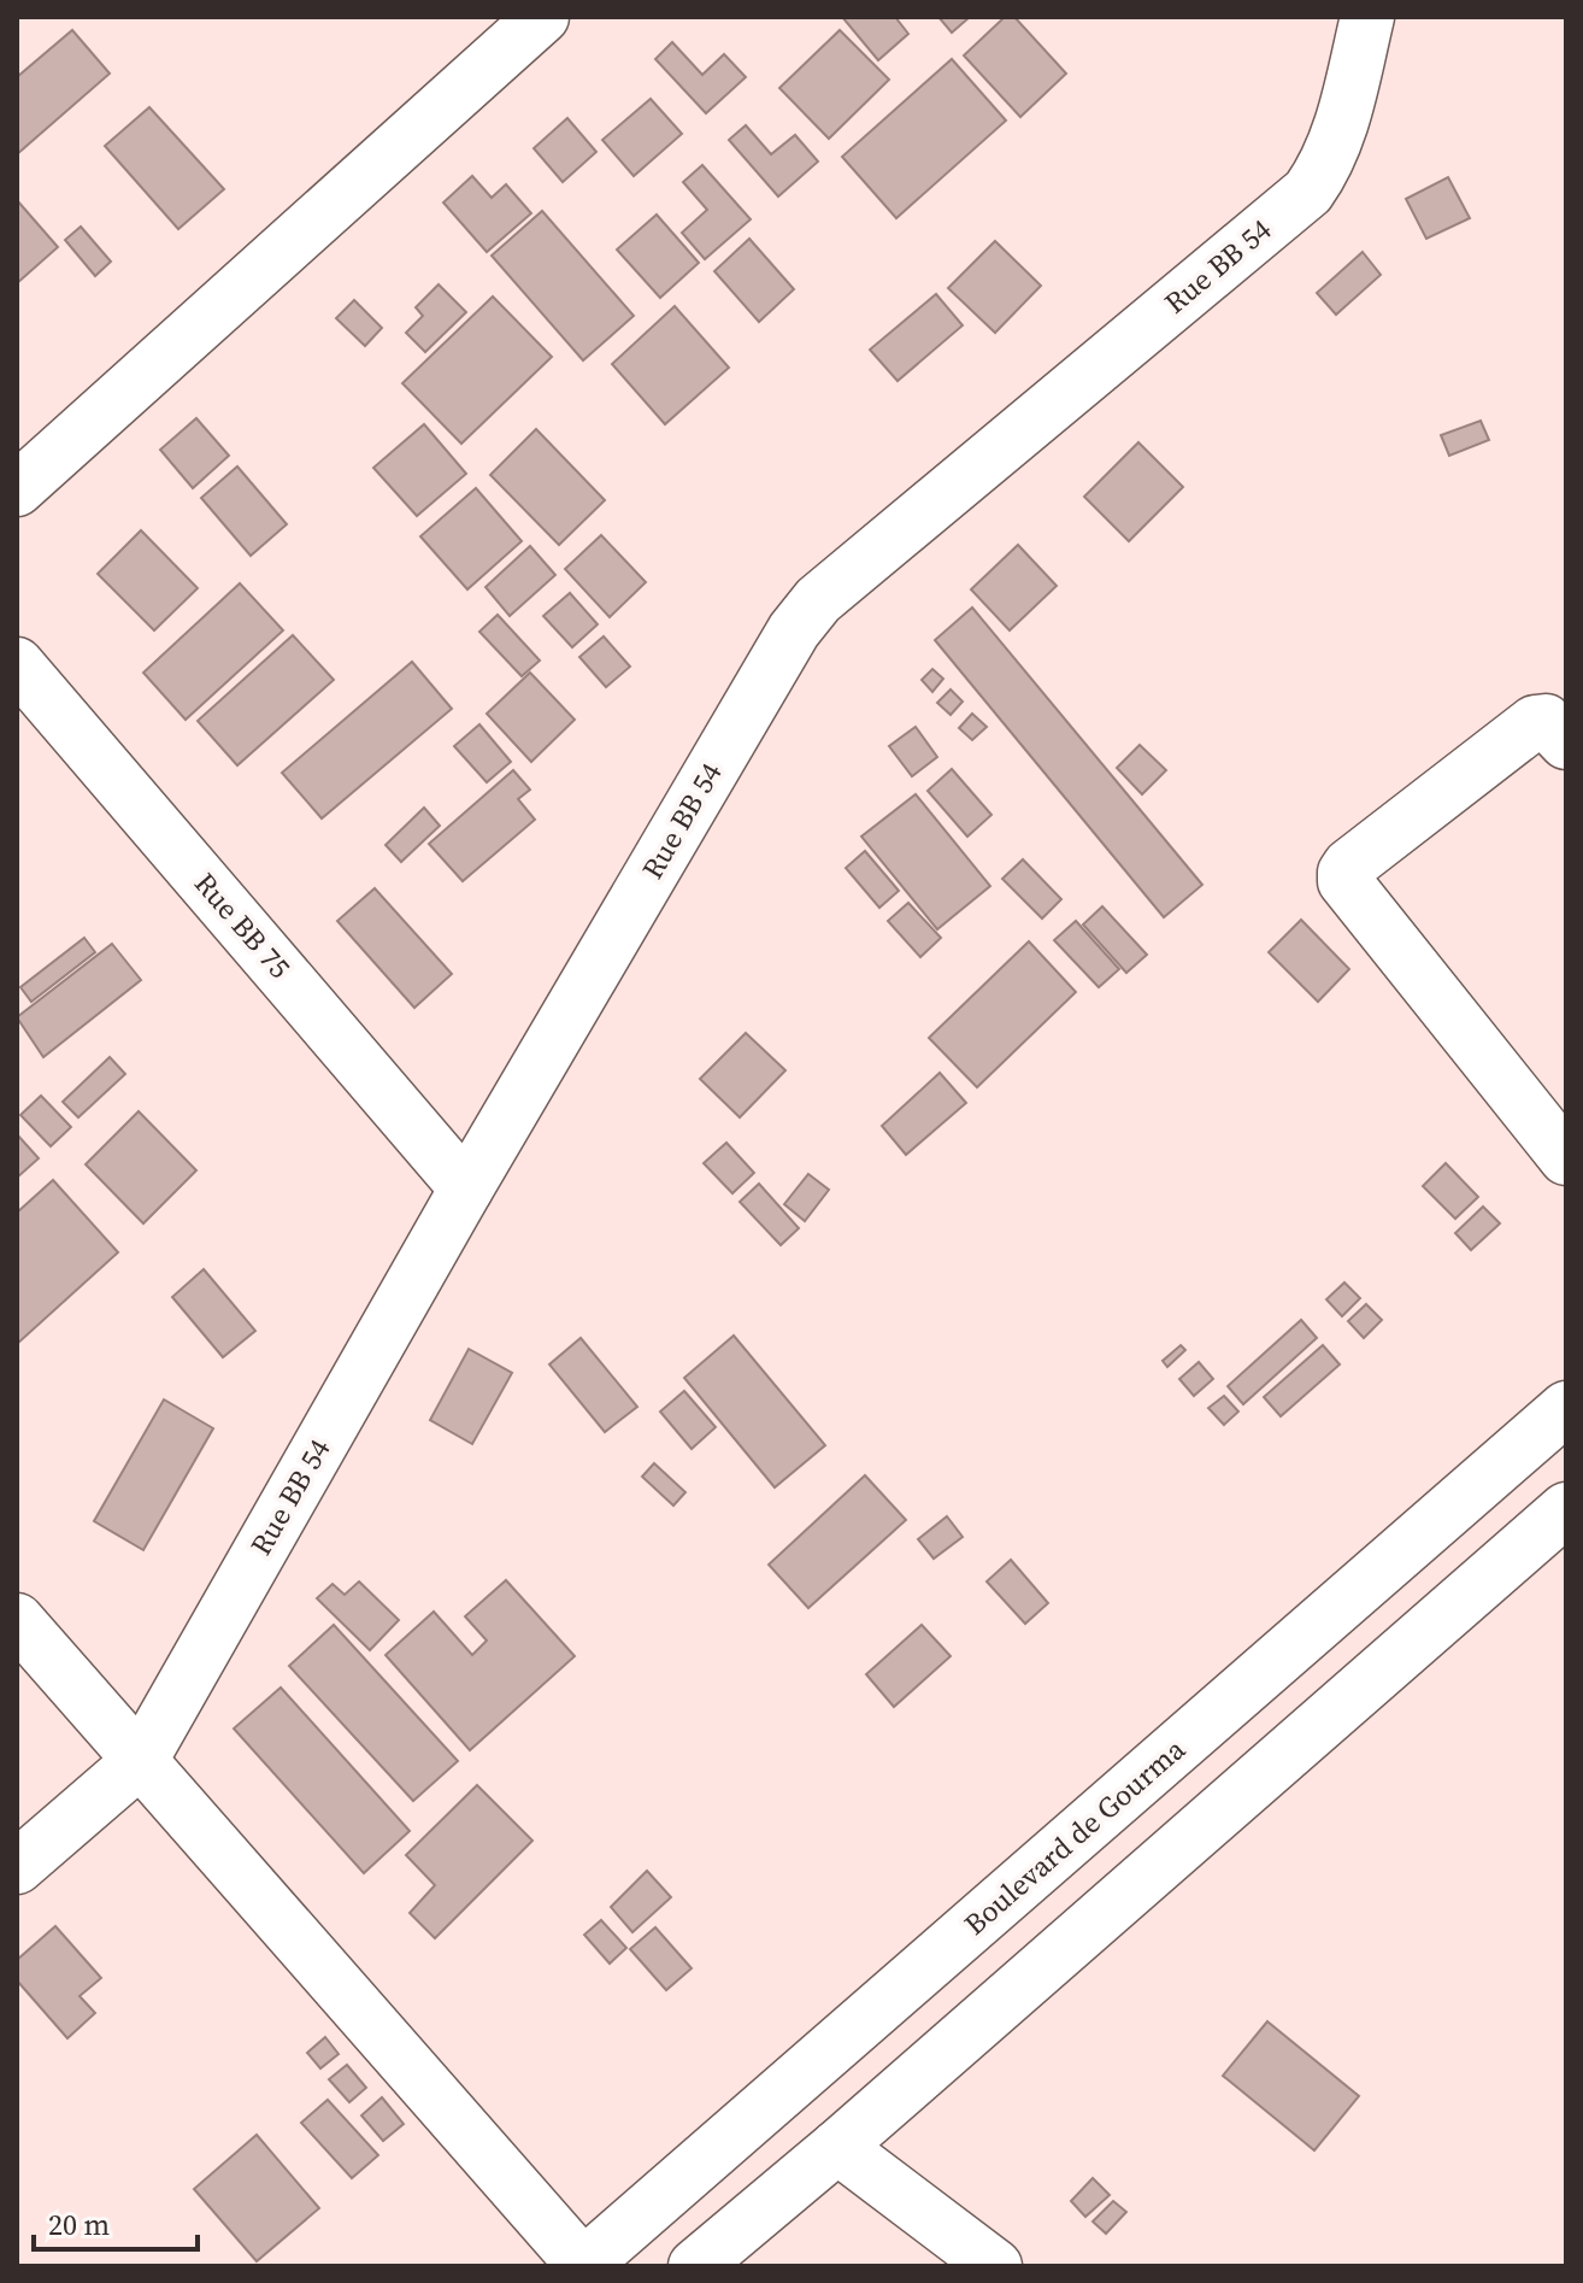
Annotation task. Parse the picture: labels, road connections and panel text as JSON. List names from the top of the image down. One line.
{"streets":{"main road":["Rue BB 54","Rue BB 75","Boulevard de Gourma"]},"crossings":[["Rue BB 54","Rue BB 75"]],"scale_bar":"20 m"}
